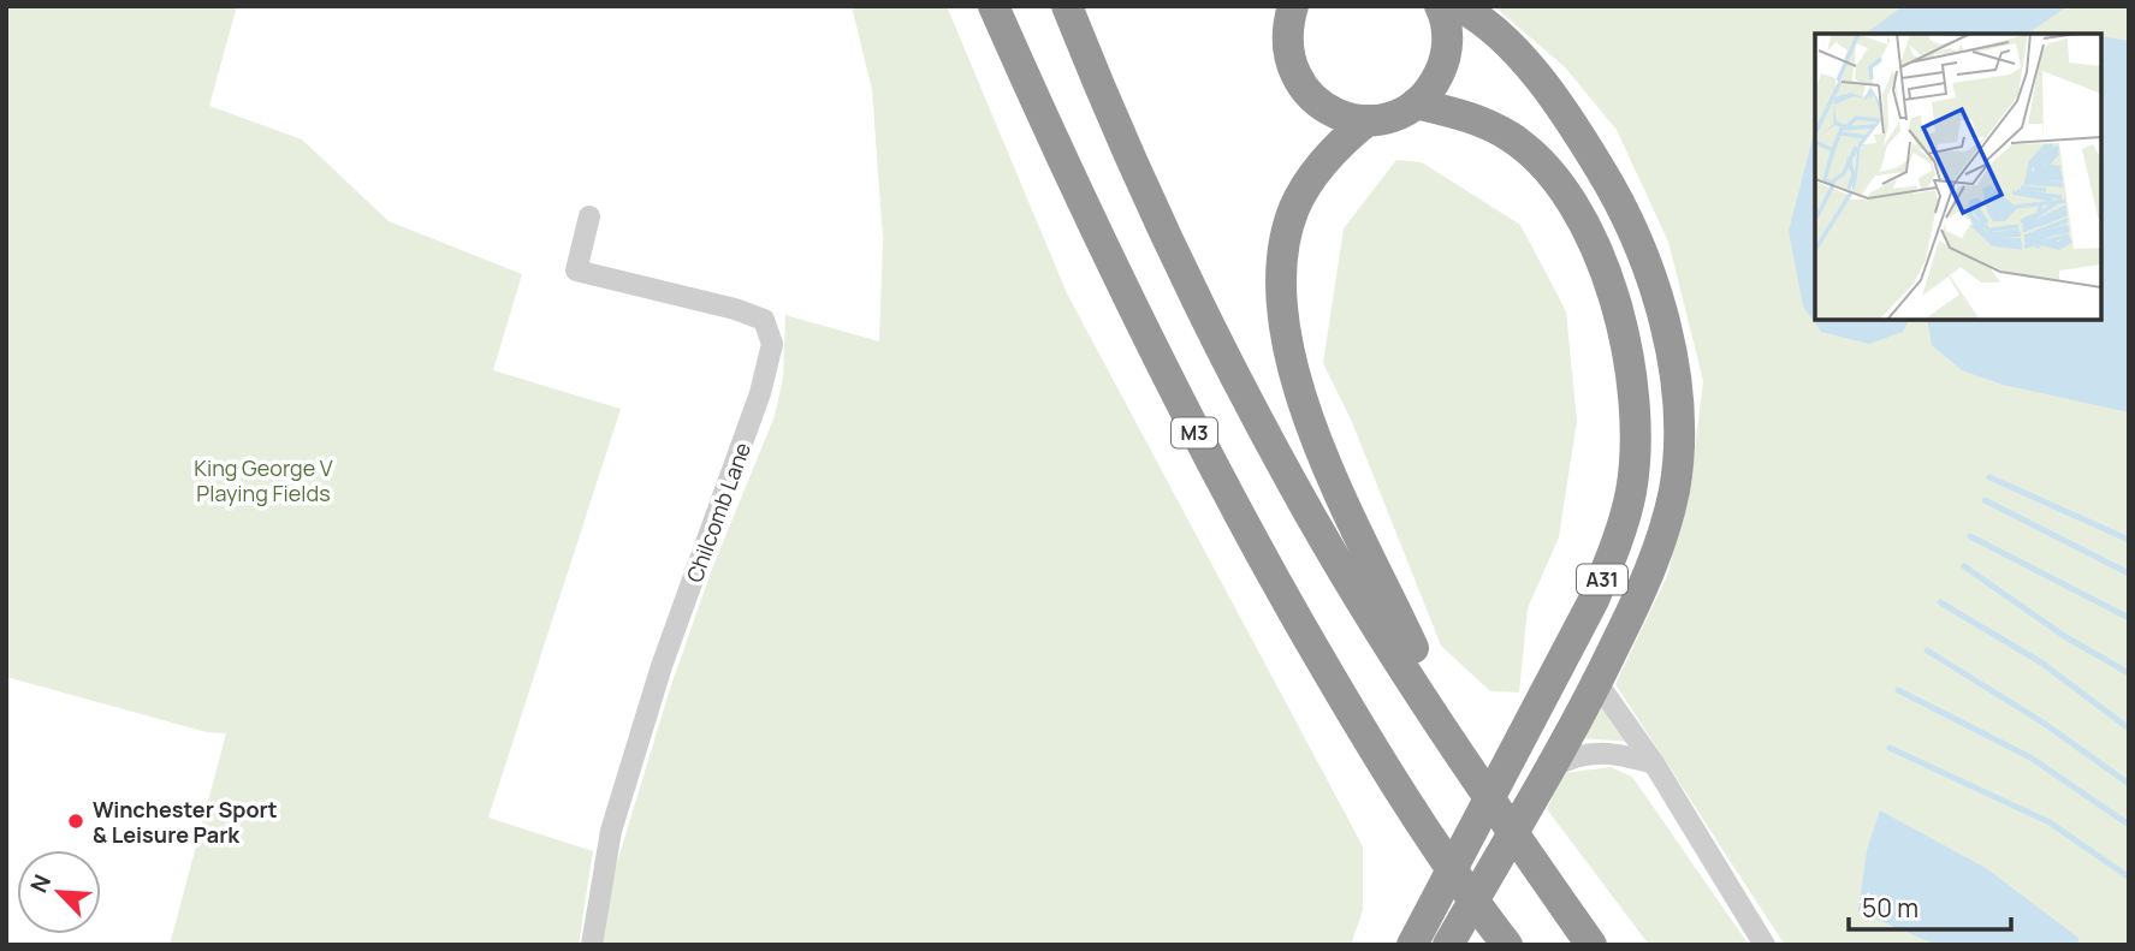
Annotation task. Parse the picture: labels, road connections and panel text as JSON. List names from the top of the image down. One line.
{"streets":{"highway":["M3","A31"],"street":["Chilcomb Lane"]},"parks":["King George V Playing Fields"],"places":["Winchester Sport & Leisure Park"],"scale_bar":"50 m","north":"top left"}
